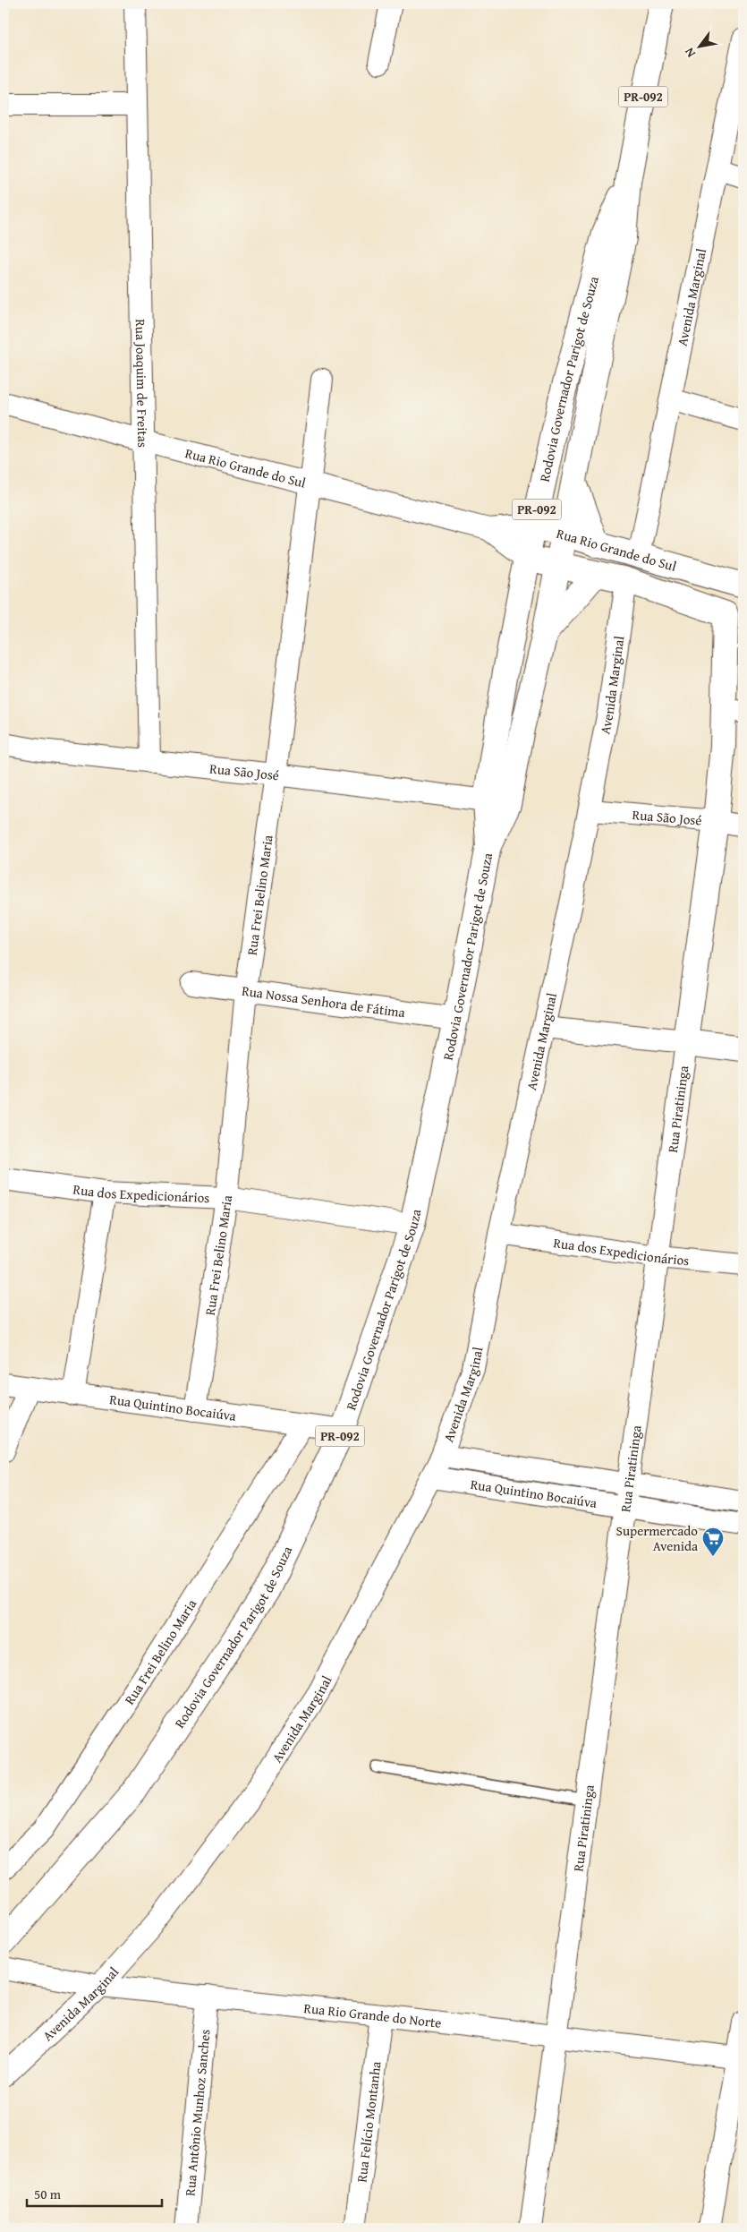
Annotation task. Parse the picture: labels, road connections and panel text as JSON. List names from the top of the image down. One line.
{"streets":{"main road":["PR-092","Rodovia Governador Parigot de Souza","Rua Rio Grande do Sul","Rua Piratininga"],"street":["Avenida Marginal","Rua Joaquim de Freitas","Rua São José","Rua Frei Belino Maria","Rua Nossa Senhora de Fátima","Rua dos Expedicionários","Rua Quintino Bocaiúva","Rua Rio Grande do Norte","Rua Antônio Munhoz Sanches","Rua Felício Montanha"]},"crossings":[["Avenida Marginal","Rua Rio Grande do Sul"],["Avenida Marginal","Rua São José"],["Avenida Marginal","Rua Piratininga"],["Avenida Marginal","Rua dos Expedicionários"],["Avenida Marginal","Rua Quintino Bocaiúva"],["Avenida Marginal","Rua Rio Grande do Norte"],["Rodovia Governador Parigot de Souza","Rua Rio Grande do Sul"],["Rodovia Governador Parigot de Souza","Rua São José"],["Rodovia Governador Parigot de Souza","Rua Nossa Senhora de Fátima"],["Rodovia Governador Parigot de Souza","Rua dos Expedicionários"],["Rodovia Governador Parigot de Souza","Rua Quintino Bocaiúva"],["Rua Joaquim de Freitas","Rua Rio Grande do Sul"],["Rua Joaquim de Freitas","Rua São José"],["Rua Rio Grande do Sul","Rua Frei Belino Maria"],["Rua São José","Rua Frei Belino Maria"],["Rua São José","Rua Piratininga"],["Rua Frei Belino Maria","Rua Nossa Senhora de Fátima"],["Rua Frei Belino Maria","Rua dos Expedicionários"],["Rua Frei Belino Maria","Rua Quintino Bocaiúva"],["Rua Piratininga","Rua dos Expedicionários"],["Rua Piratininga","Rua Quintino Bocaiúva"],["Rua Piratininga","Rua Rio Grande do Norte"],["Rua Rio Grande do Norte","Rua Antônio Munhoz Sanches"],["Rua Rio Grande do Norte","Rua Felício Montanha"]],"places":{"supermarket":["Supermercado Avenida"]},"scale_bar":"50 m","north":"bottom left"}
